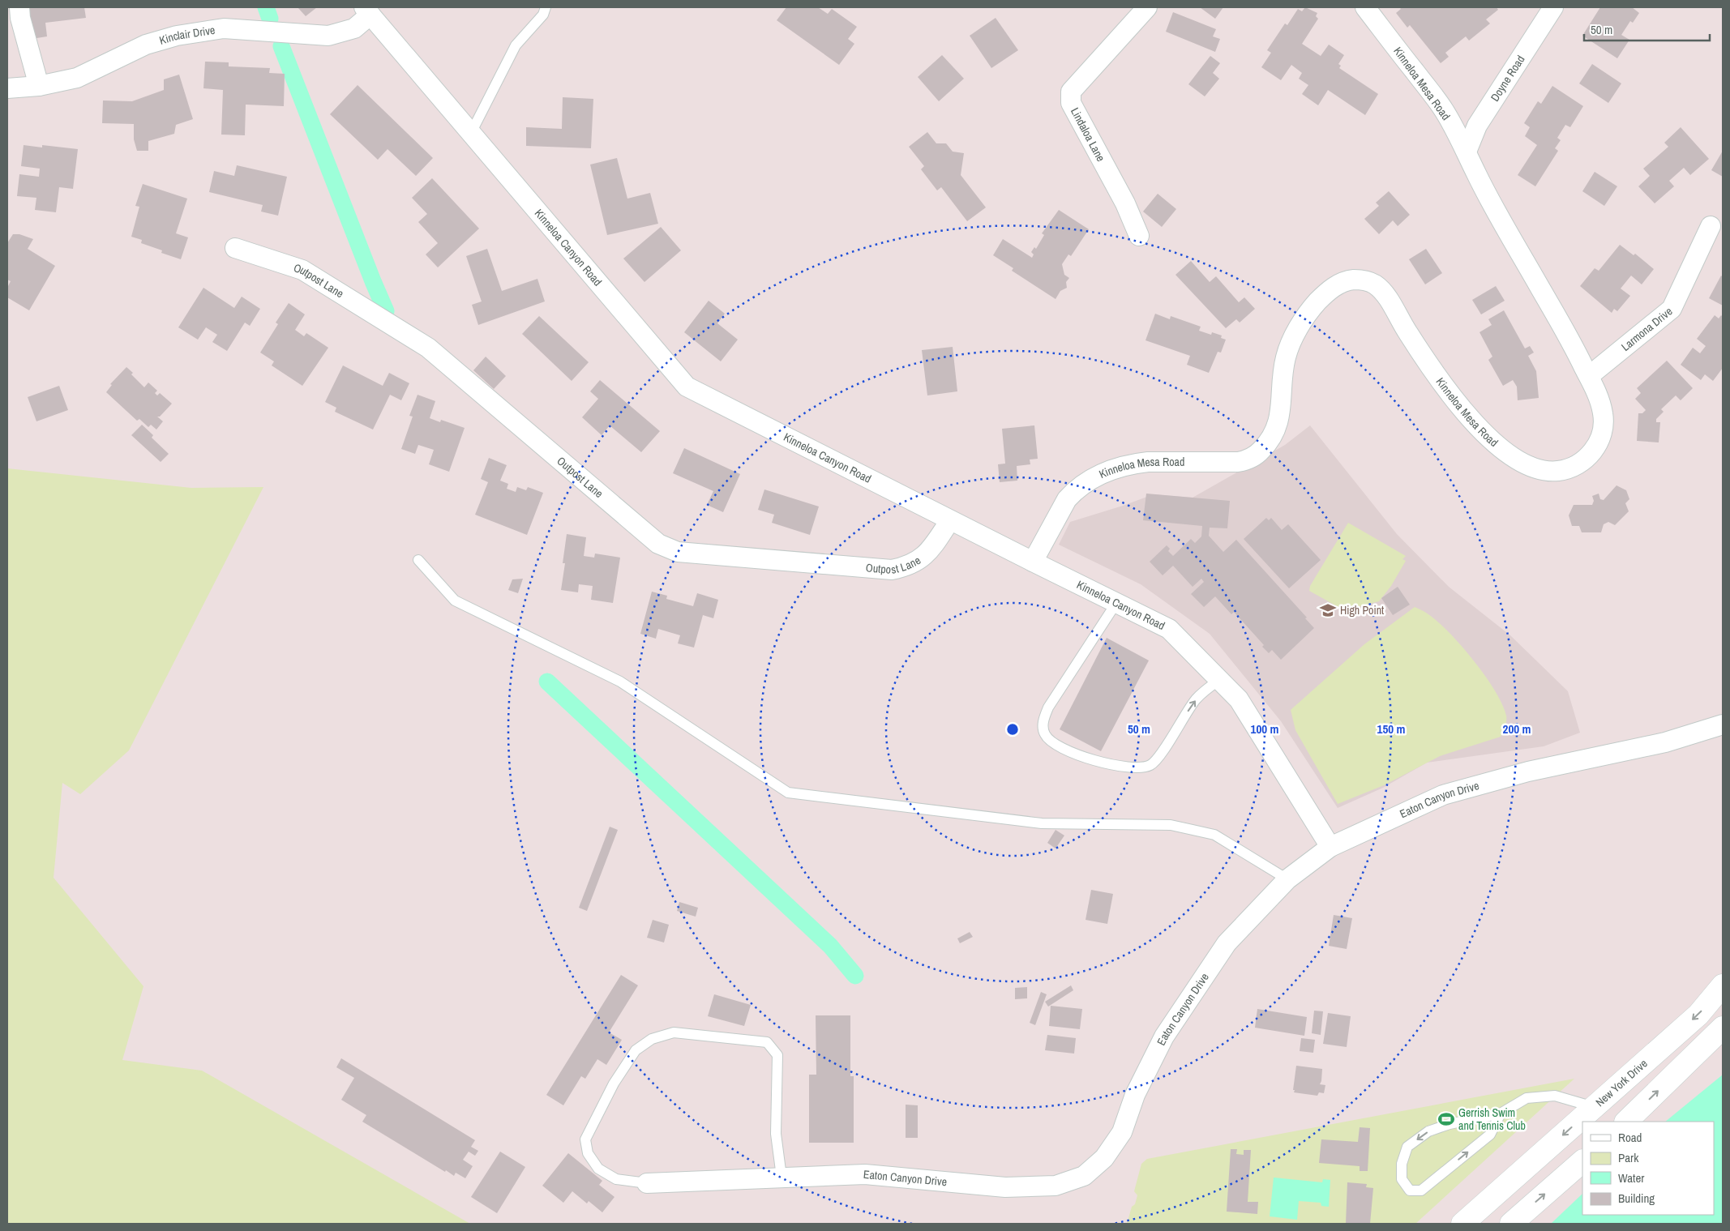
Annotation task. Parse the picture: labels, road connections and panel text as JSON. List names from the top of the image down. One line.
{"streets":{"main road":["New York Drive"],"street":["Kinclair Drive","Doyne Road","Kinneloa Mesa Road","Lindaloa Lane","Kinneloa Canyon Road","Outpost Lane","Larmona Drive","Eaton Canyon Drive"]},"crossings":[["Kinclair Drive","Kinneloa Canyon Road"],["Doyne Road","Kinneloa Mesa Road"],["Kinneloa Mesa Road","Kinneloa Canyon Road"],["Kinneloa Mesa Road","Larmona Drive"],["Kinneloa Canyon Road","Outpost Lane"],["Kinneloa Canyon Road","Eaton Canyon Drive"]],"places":{"school or university":["High Point"],"sports":["Gerrish Swim and Tennis Club"]},"legend":["Road","Park","Water","Building"],"scale_bar":"50 m","rings":["50 m","100 m","150 m","200 m"]}
